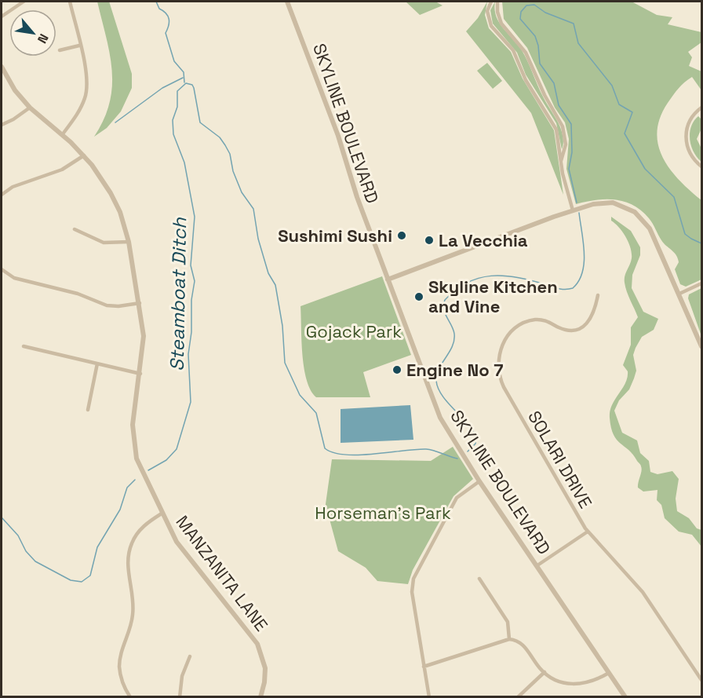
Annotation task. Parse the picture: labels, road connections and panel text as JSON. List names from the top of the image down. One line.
{"streets":{"street":["SKYLINE BOULEVARD","SOLARI DRIVE","MANZANITA LANE"]},"water":["Steamboat Ditch"],"parks":["Gojack Park","Horseman's Park"],"places":["Sushimi Sushi","La Vecchia","Skyline Kitchen and Vine","Engine No 7"],"north":"bottom right"}
